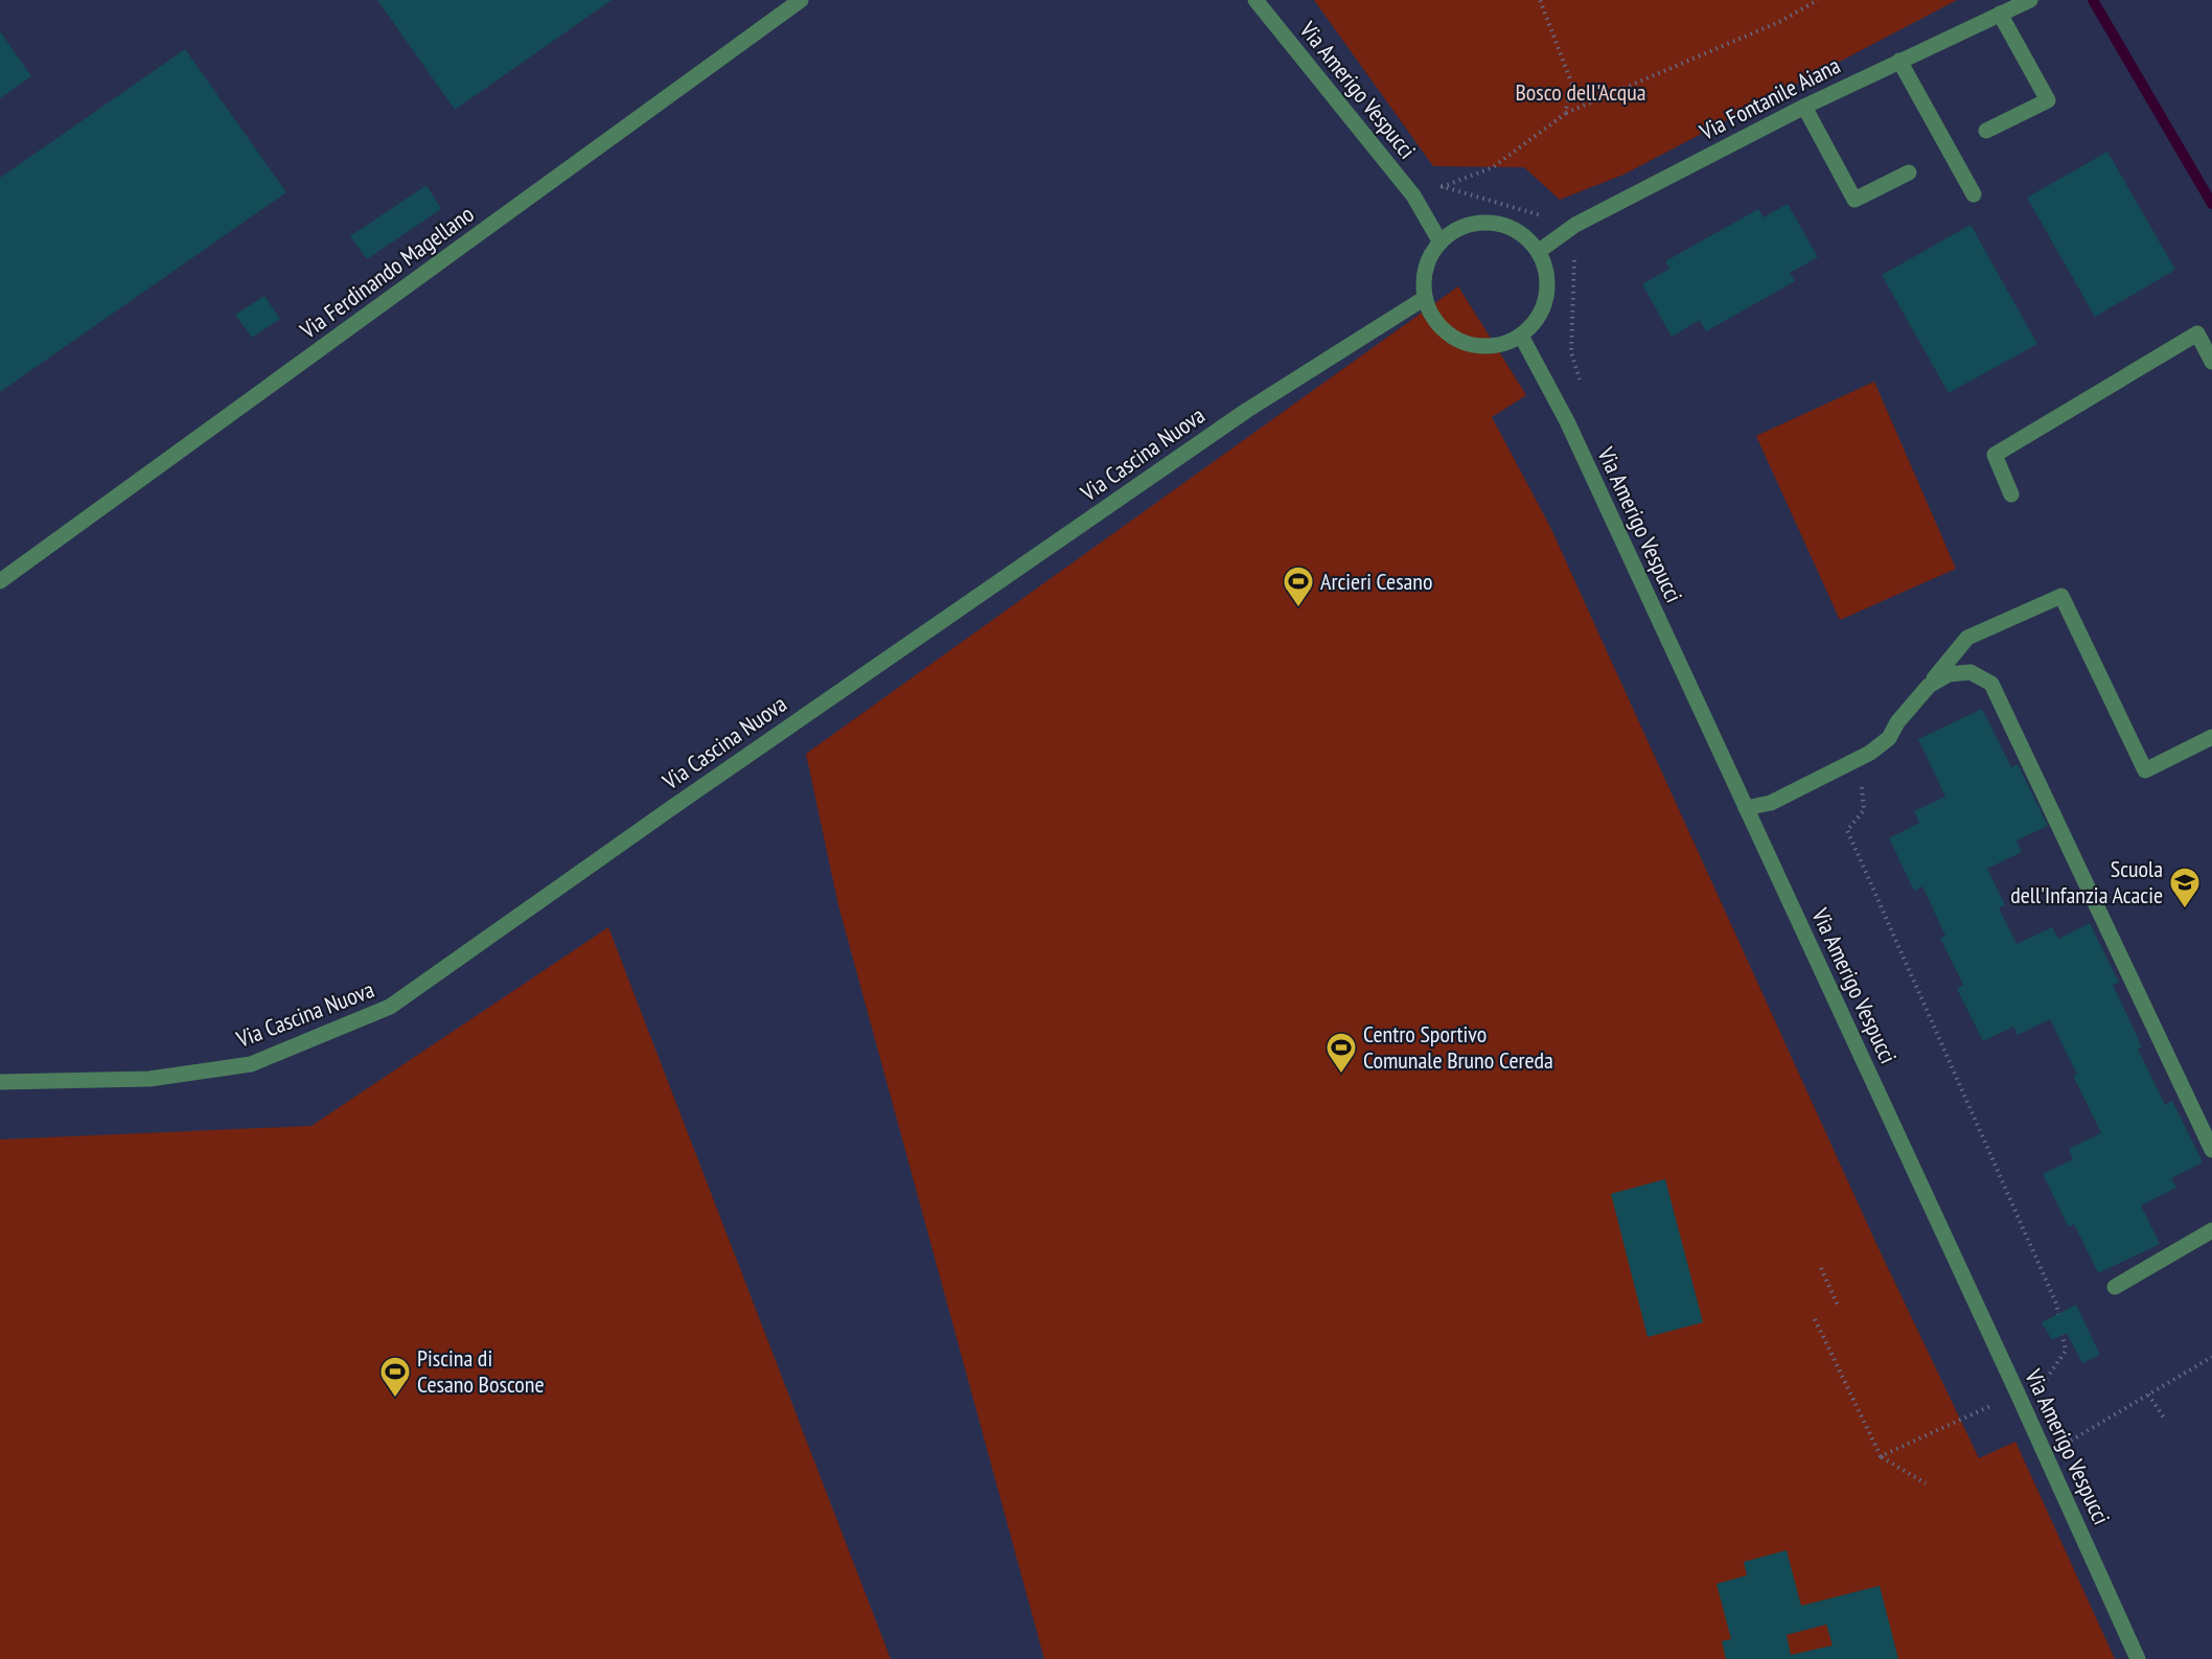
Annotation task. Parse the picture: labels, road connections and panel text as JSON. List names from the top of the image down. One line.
{"streets":{"street":["Via Amerigo Vespucci","Via Fontanile Aiana","Via Ferdinando Magellano","Via Cascina Nuova"]},"crossings":[["Via Amerigo Vespucci","Via Fontanile Aiana"],["Via Amerigo Vespucci","Via Cascina Nuova"],["Via Fontanile Aiana","Via Cascina Nuova"]],"parks":["Bosco dell'Acqua"],"places":{"sports":["Arcieri Cesano","Centro Sportivo Comunale Bruno Cereda","Piscina di Cesano Boscone"],"school or university":["Scuola dell'Infanzia Acacie"]}}
